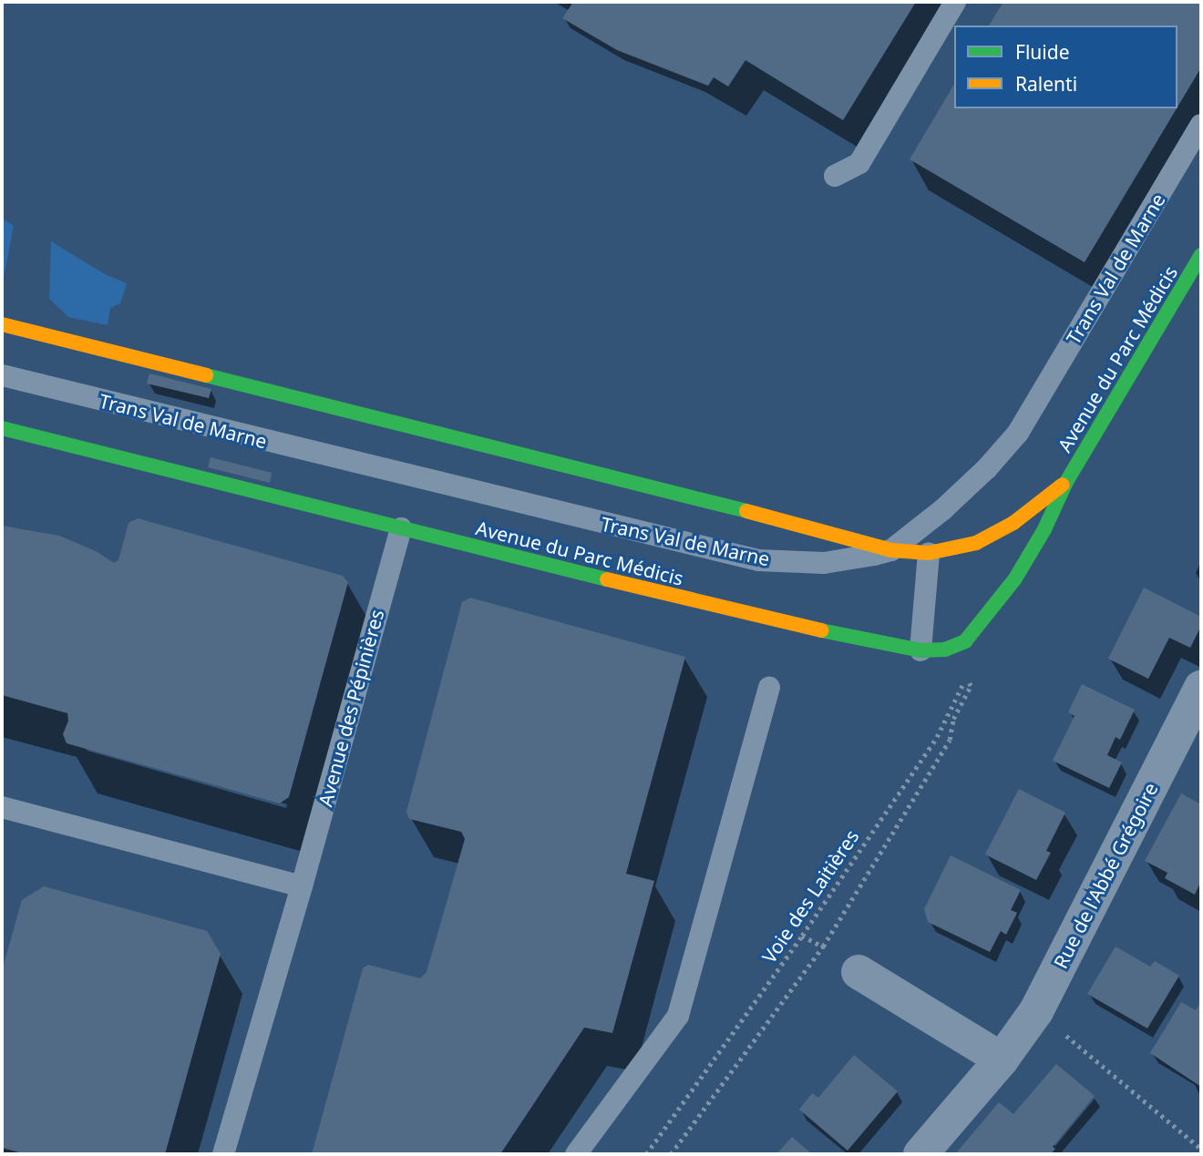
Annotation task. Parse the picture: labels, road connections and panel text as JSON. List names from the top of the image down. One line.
{"streets":{"street":["Avenue du Parc Médicis","Rue de l'Abbé Grégoire"],"lane":["Trans Val de Marne","Avenue des Pépinières"],"path":["Voie des Laitières"]},"crossings":[["Trans Val de Marne","Avenue du Parc Médicis"],["Avenue du Parc Médicis","Avenue des Pépinières"],["Avenue du Parc Médicis","Voie des Laitières"]],"legend":["Fluide","Ralenti"]}
